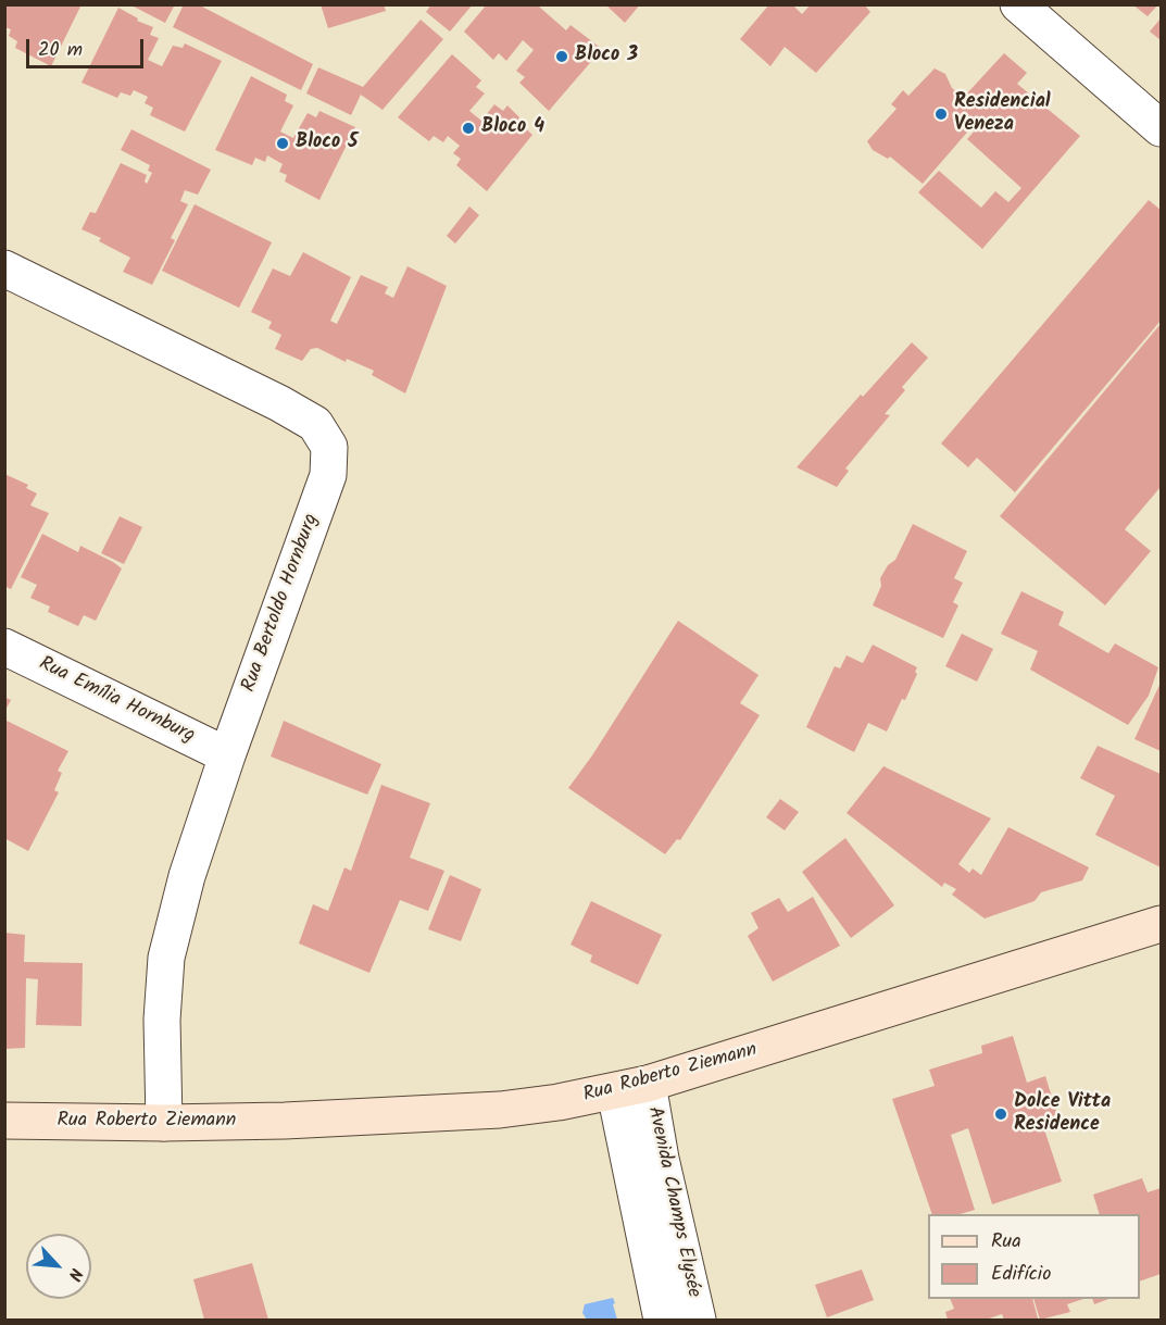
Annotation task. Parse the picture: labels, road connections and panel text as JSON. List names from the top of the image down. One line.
{"streets":{"main road":["Rua Roberto Ziemann"],"street":["Rua Bertoldo Hornburg","Rua Emília Hornburg","Avenida Champs Elysée"]},"crossings":[["Rua Bertoldo Hornburg","Rua Emília Hornburg"],["Rua Bertoldo Hornburg","Rua Roberto Ziemann"],["Rua Roberto Ziemann","Avenida Champs Elysée"]],"places":["Bloco 3","Residencial Veneza","Bloco 4","Bloco 5","Dolce Vitta Residence"],"legend":["Rua","Edifício"],"scale_bar":"20 m","north":"bottom right"}
